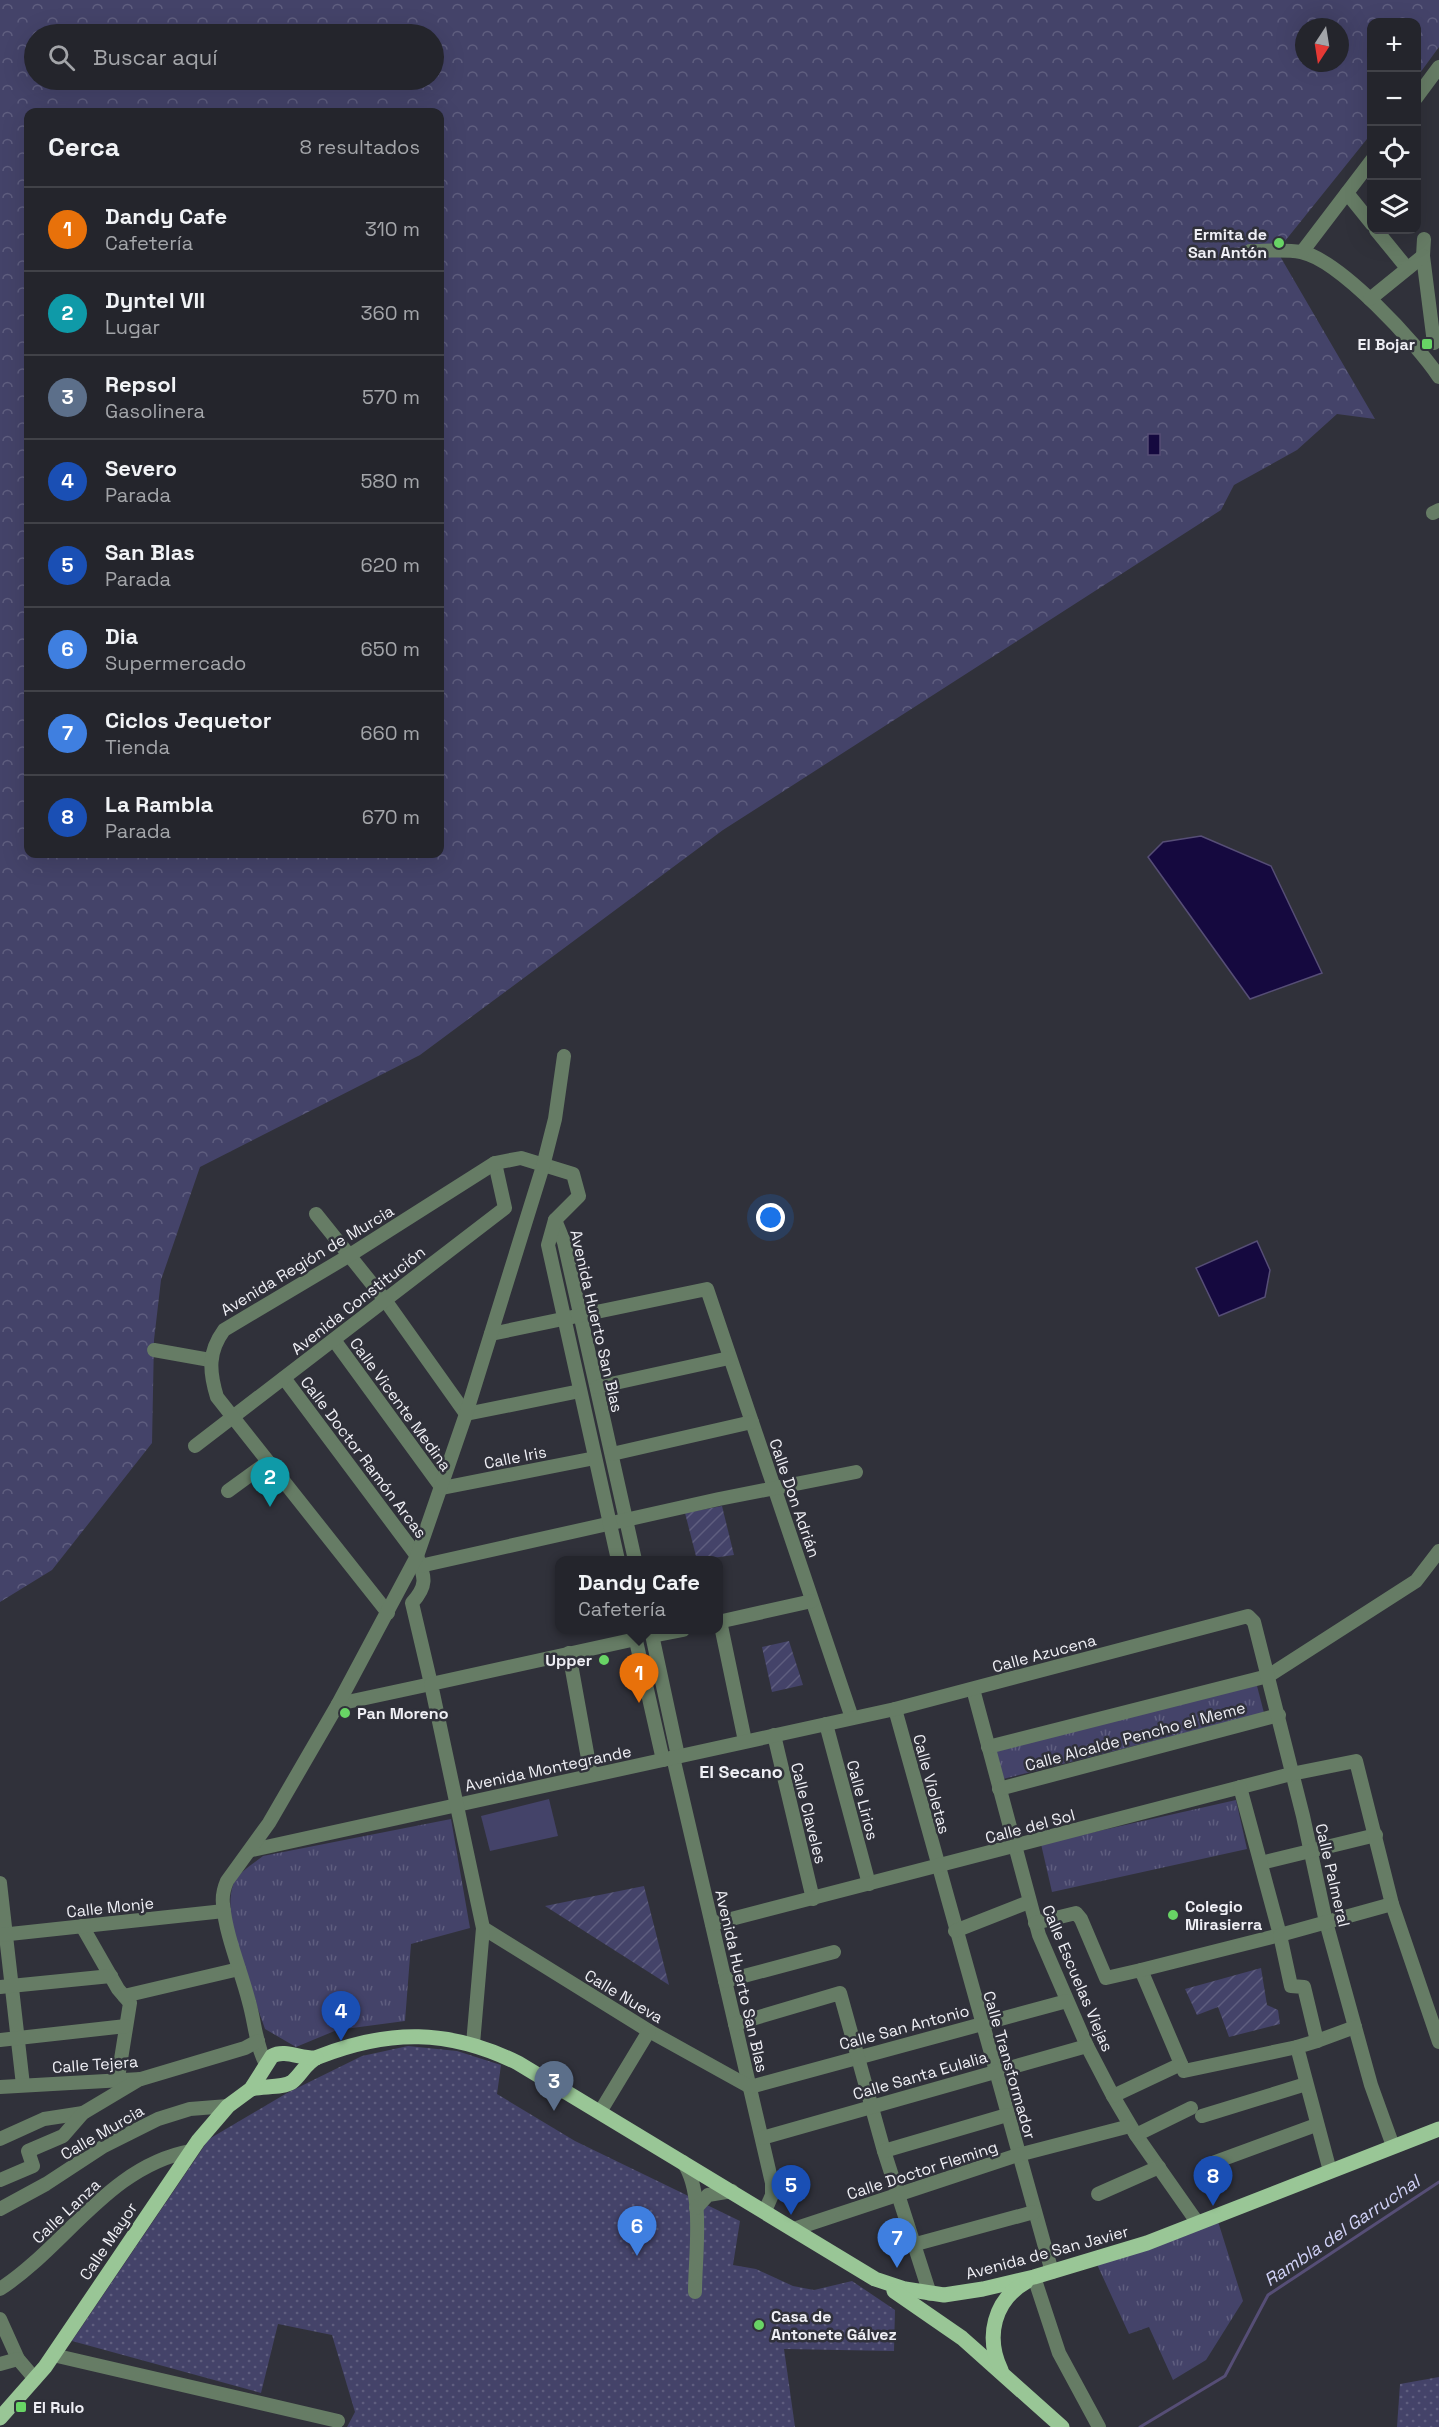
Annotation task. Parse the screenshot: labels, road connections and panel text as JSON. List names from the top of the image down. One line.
{"streets":{"main road":["Calle Mayor","Avenida de San Javier"],"street":["Avenida Región de Murcia","Avenida Constitución","Avenida Huerto San Blas","Calle Vicente Medina","Calle Doctor Ramón Arcas","Calle Iris","Calle Don Adrián","Calle Azucena","Calle Alcalde Pencho el Meme","Avenida Montegrande","Calle Violetas","Calle Lirios","Calle Claveles","Calle del Sol","Calle Palmeral","Calle Monje","Calle Escuelas Viejas","Calle Nueva","Calle San Antonio","Calle Tejera","Calle Transformador","Calle Santa Eulalia","Calle Murcia","Calle Doctor Fleming","Calle Lanza"]},"crossings":[["Avenida Región de Murcia","Avenida Constitución"],["Avenida Región de Murcia","Avenida Huerto San Blas"],["Avenida Constitución","Calle Vicente Medina"],["Avenida Constitución","Calle Doctor Ramón Arcas"],["Avenida Huerto San Blas","Calle Iris"],["Avenida Huerto San Blas","Calle Don Adrián"],["Avenida Huerto San Blas","Avenida Montegrande"],["Avenida Huerto San Blas","Calle del Sol"],["Avenida Huerto San Blas","Calle Nueva"],["Avenida Huerto San Blas","Calle San Antonio"],["Avenida Huerto San Blas","Calle Santa Eulalia"],["Avenida Huerto San Blas","Avenida de San Javier"],["Calle Vicente Medina","Calle Iris"],["Calle Don Adrián","Calle Azucena"],["Calle Don Adrián","Avenida Montegrande"],["Calle Azucena","Avenida Montegrande"],["Calle Azucena","Calle Violetas"],["Calle Azucena","Calle Palmeral"],["Calle Azucena","Calle Escuelas Viejas"],["Calle Alcalde Pencho el Meme","Calle Palmeral"],["Calle Alcalde Pencho el Meme","Calle Escuelas Viejas"],["Avenida Montegrande","Calle Lirios"],["Avenida Montegrande","Calle Claveles"],["Calle Violetas","Calle del Sol"],["Calle Violetas","Calle Transformador"],["Calle Lirios","Calle del Sol"],["Calle Claveles","Calle del Sol"],["Calle del Sol","Calle Palmeral"],["Calle del Sol","Calle Escuelas Viejas"],["Calle del Sol","Calle Transformador"],["Calle Palmeral","Avenida de San Javier"],["Calle Escuelas Viejas","Calle San Antonio"],["Calle Escuelas Viejas","Calle Santa Eulalia"],["Calle Escuelas Viejas","Calle Doctor Fleming"],["Calle Escuelas Viejas","Avenida de San Javier"],["Calle Nueva","Calle San Antonio"],["Calle San Antonio","Calle Transformador"],["Calle Transformador","Calle Santa Eulalia"],["Calle Transformador","Calle Doctor Fleming"],["Calle Transformador","Avenida de San Javier"],["Calle Murcia","Calle Mayor"],["Calle Doctor Fleming","Avenida de San Javier"],["Calle Lanza","Calle Mayor"],["Calle Mayor","Avenida de San Javier"]],"districts":["El Secano"],"water":["Rambla del Garruchal"],"places":{"other":["Ermita de San Antón","Upper","Pan Moreno","Colegio Mirasierra","Casa de Antonete Gálvez"],"transit":["El Bojar","El Rulo"]},"north":"bottom","page":{"map_buttons":["+","−"],"search":"Buscar aquí","heading":["Cerca","8 resultados"],"list":[{"mark":"1","name":"Dandy Cafe","note":"Cafetería","value":"310 m"},{"mark":"2","name":"Dyntel VII","note":"Lugar","value":"360 m"},{"mark":"3","name":"Repsol","note":"Gasolinera","value":"570 m"},{"mark":"4","name":"Severo","note":"Parada","value":"580 m"},{"mark":"5","name":"San Blas","note":"Parada","value":"620 m"},{"mark":"6","name":"Dia","note":"Supermercado","value":"650 m"},{"mark":"7","name":"Ciclos Jequetor","note":"Tienda","value":"660 m"},{"mark":"8","name":"La Rambla","note":"Parada","value":"670 m"}],"pins":["2","1","4","3","8","5","6","7"],"popup":["Dandy Cafe","Cafetería"]}}
